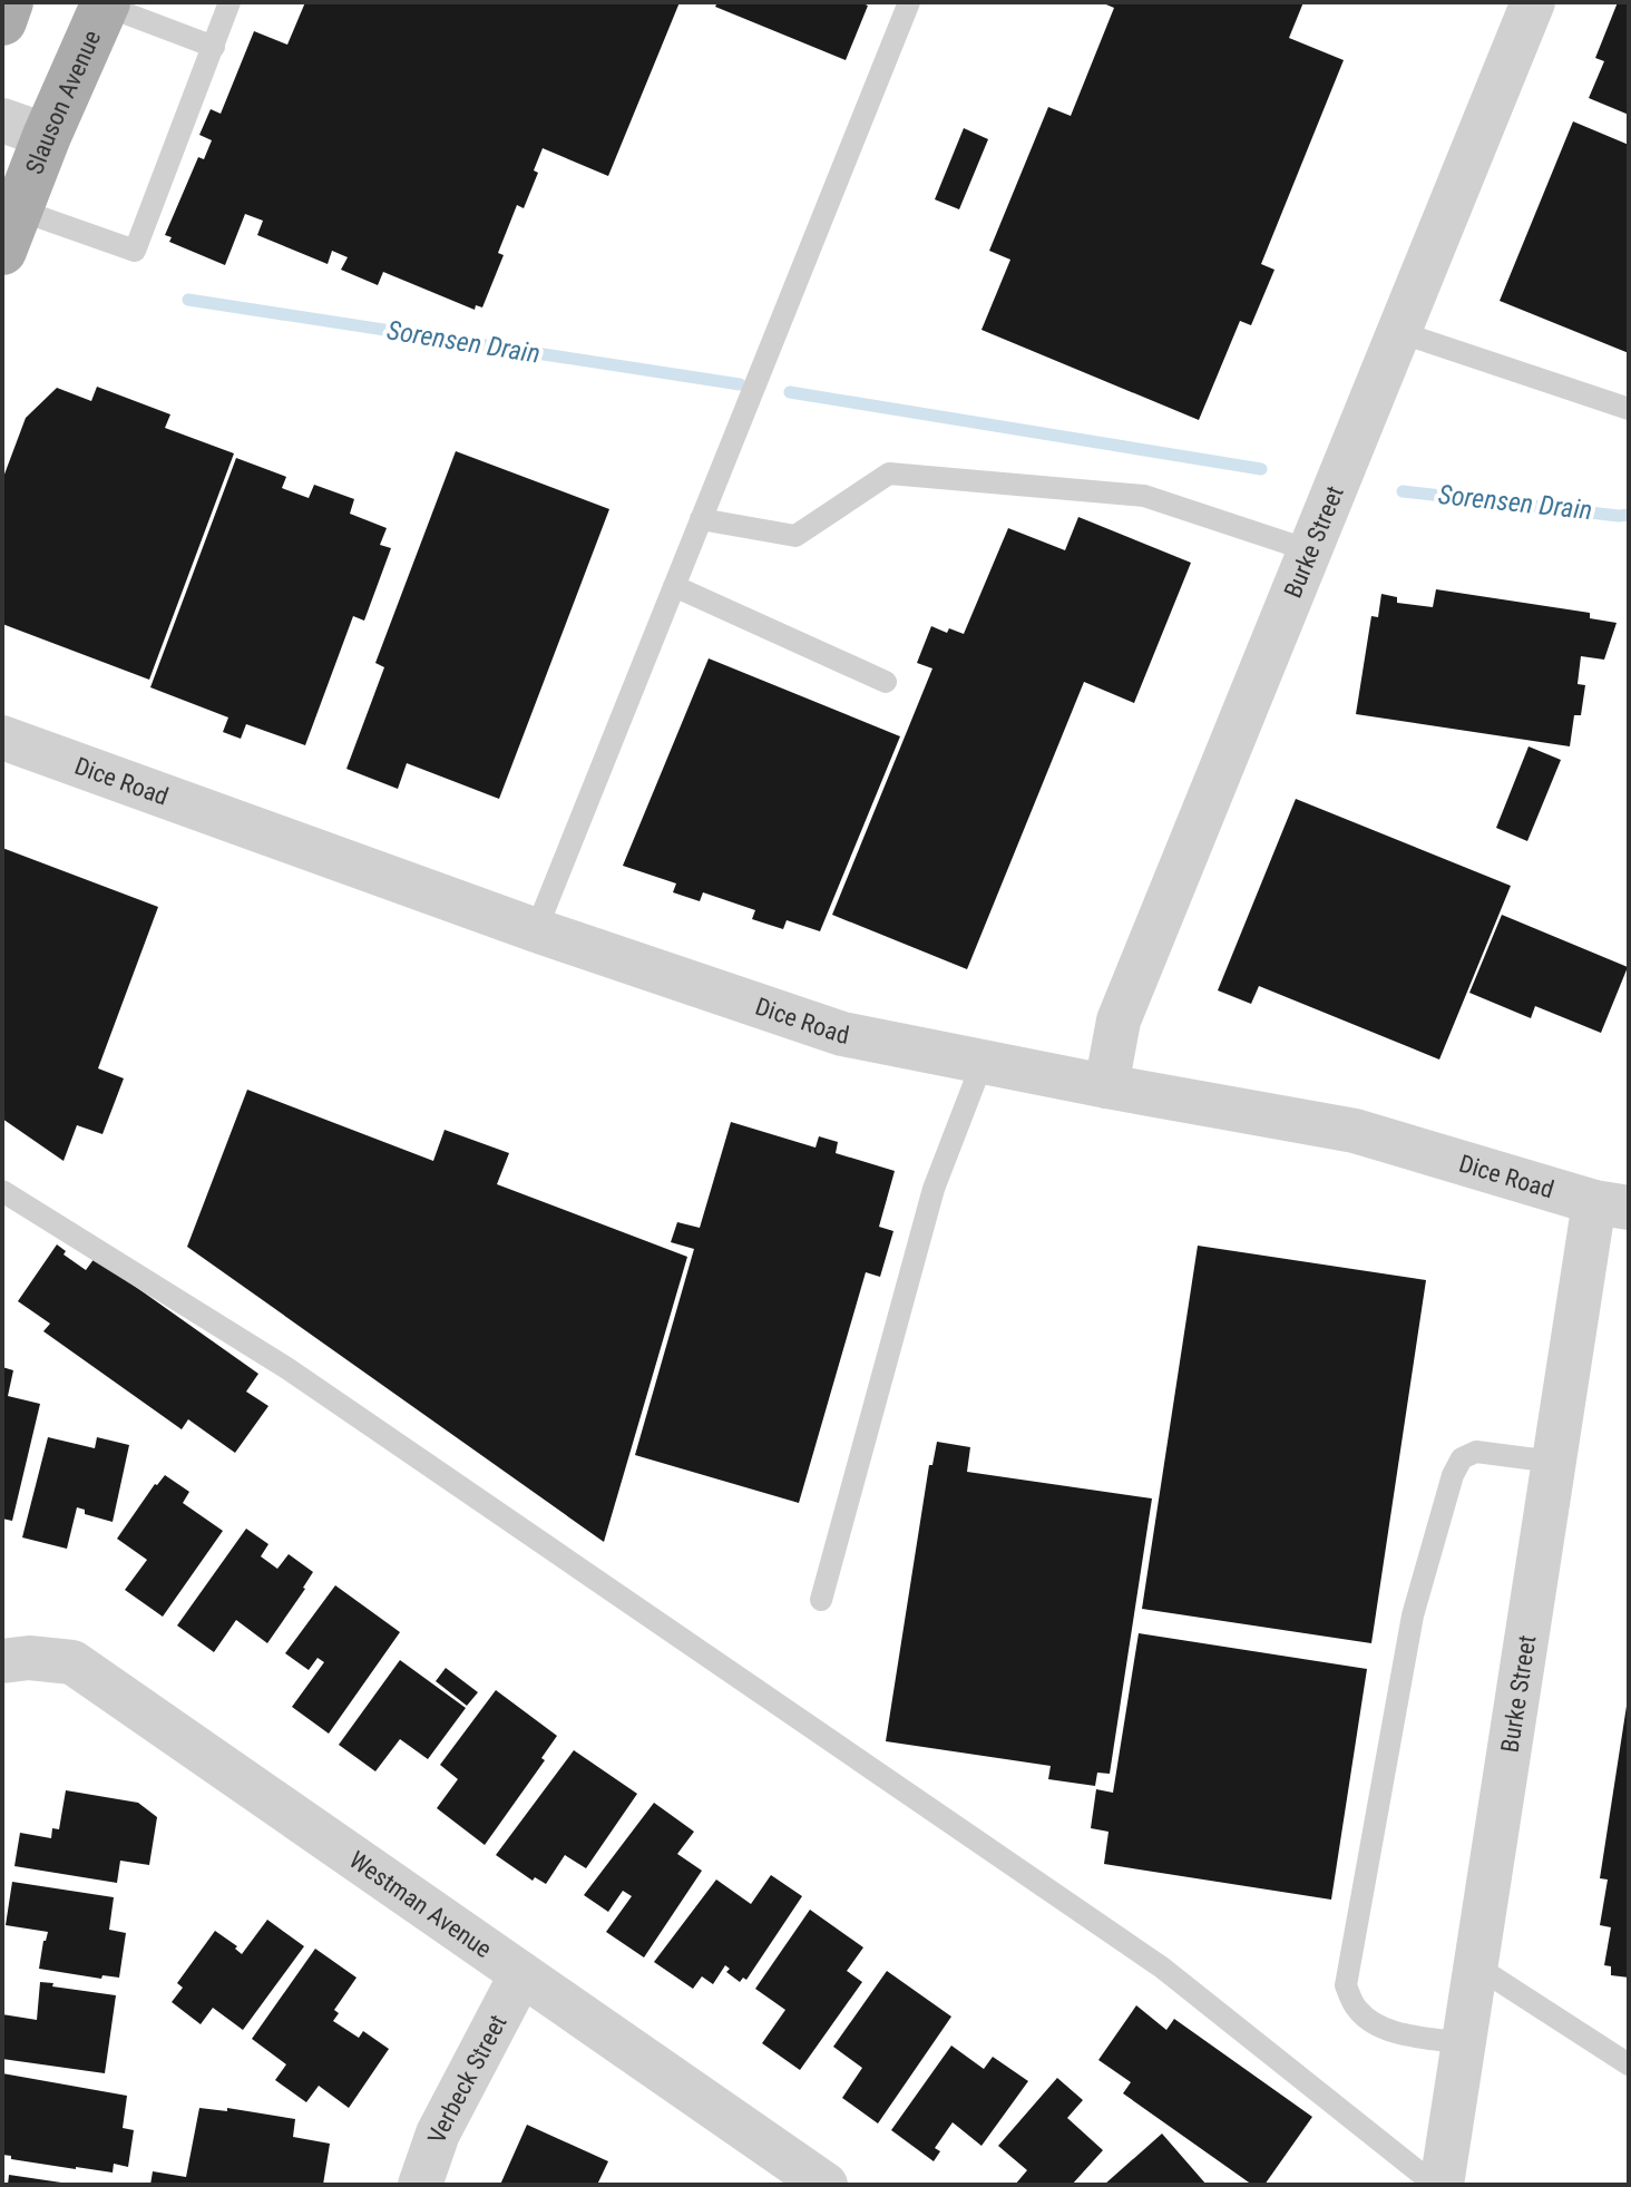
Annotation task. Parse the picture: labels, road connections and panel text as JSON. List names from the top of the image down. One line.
{"streets":{"main road":["Slauson Avenue"],"street":["Burke Street","Dice Road","Westman Avenue","Verbeck Street"]},"crossings":[["Burke Street","Dice Road"],["Westman Avenue","Verbeck Street"]],"water":["Sorensen Drain"]}
